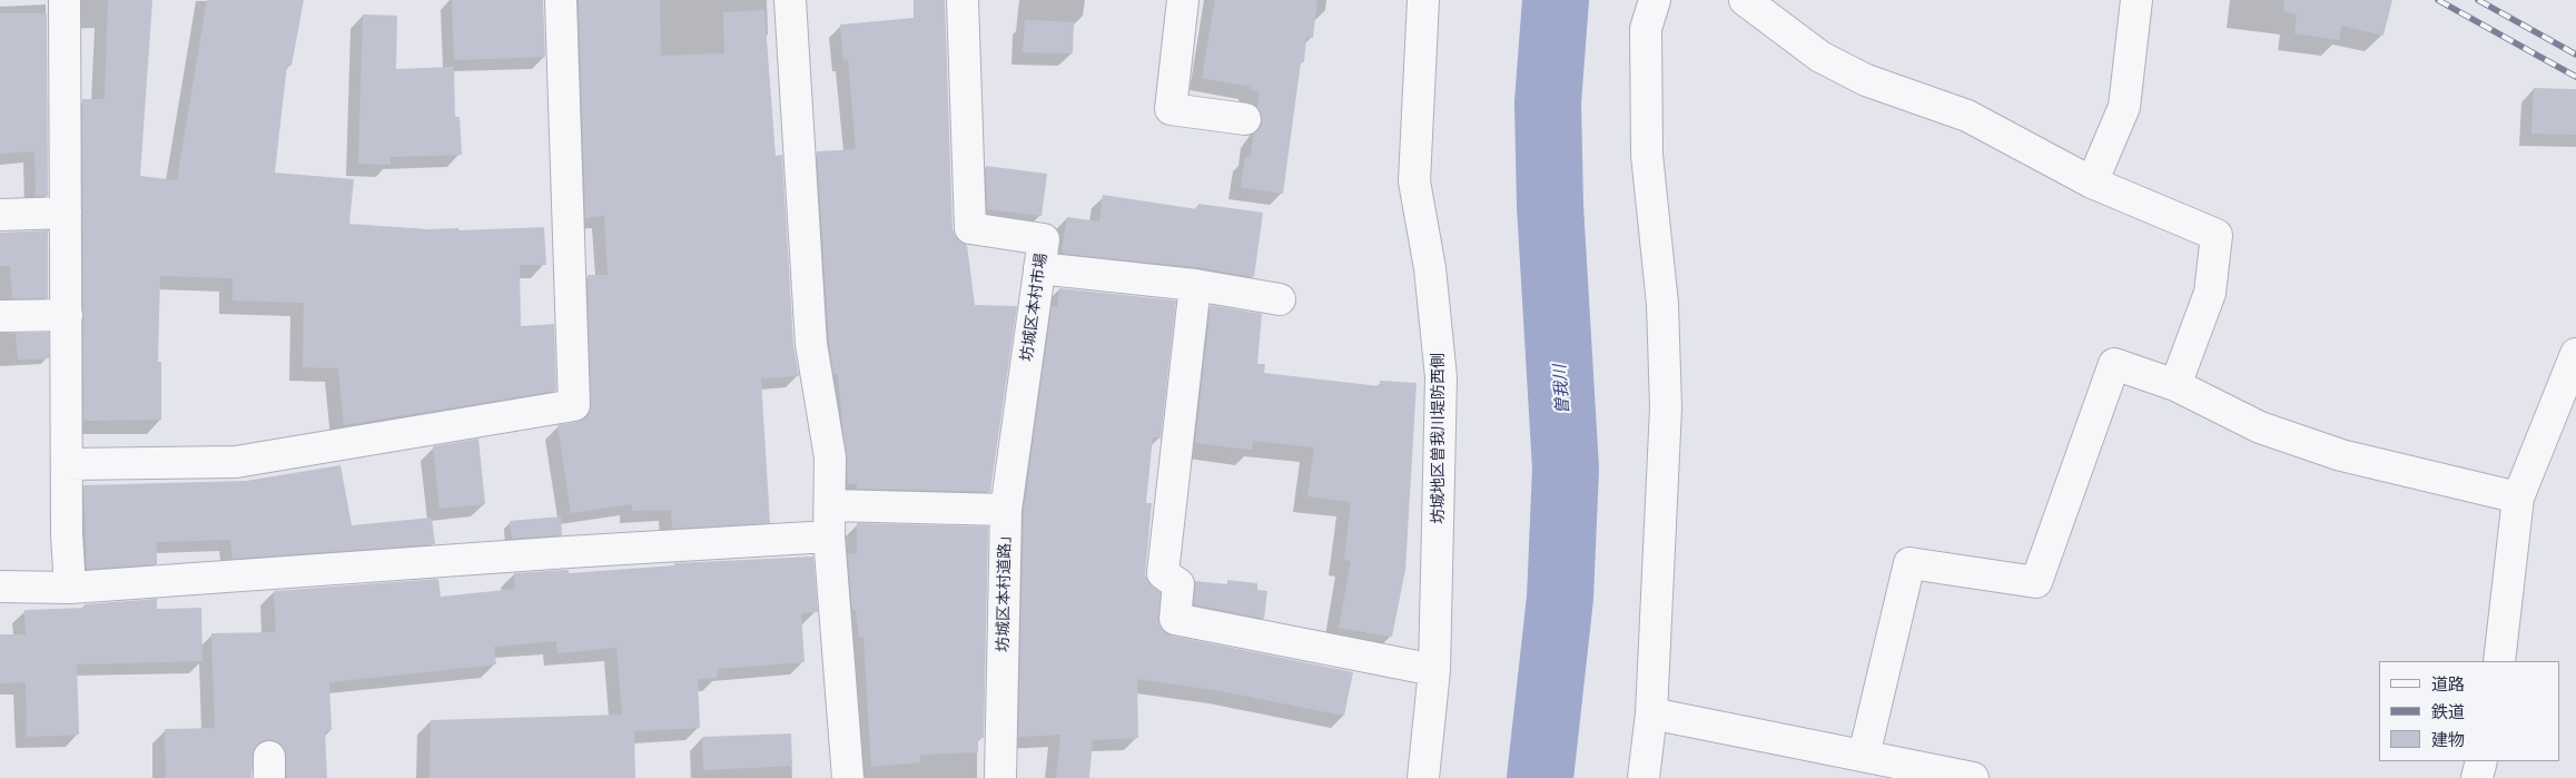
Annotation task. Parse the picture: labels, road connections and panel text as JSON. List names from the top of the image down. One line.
{"streets":{"street":["坊城区本村市場","坊城地区曽我川堤防西側","坊城区本村道路」"]},"crossings":[["坊城区本村市場","坊城区本村道路」"]],"water":["曽我川"],"legend":["道路","鉄道","建物"]}
